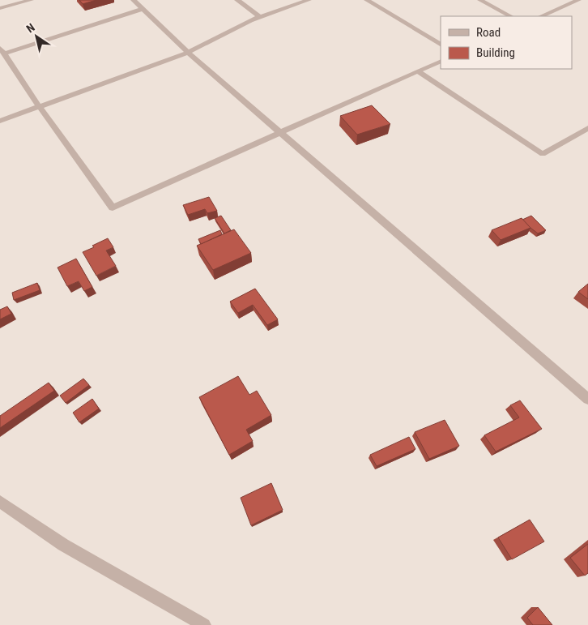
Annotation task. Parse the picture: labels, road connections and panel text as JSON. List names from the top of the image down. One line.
{"legend":["Road","Building"],"north":"top left"}
